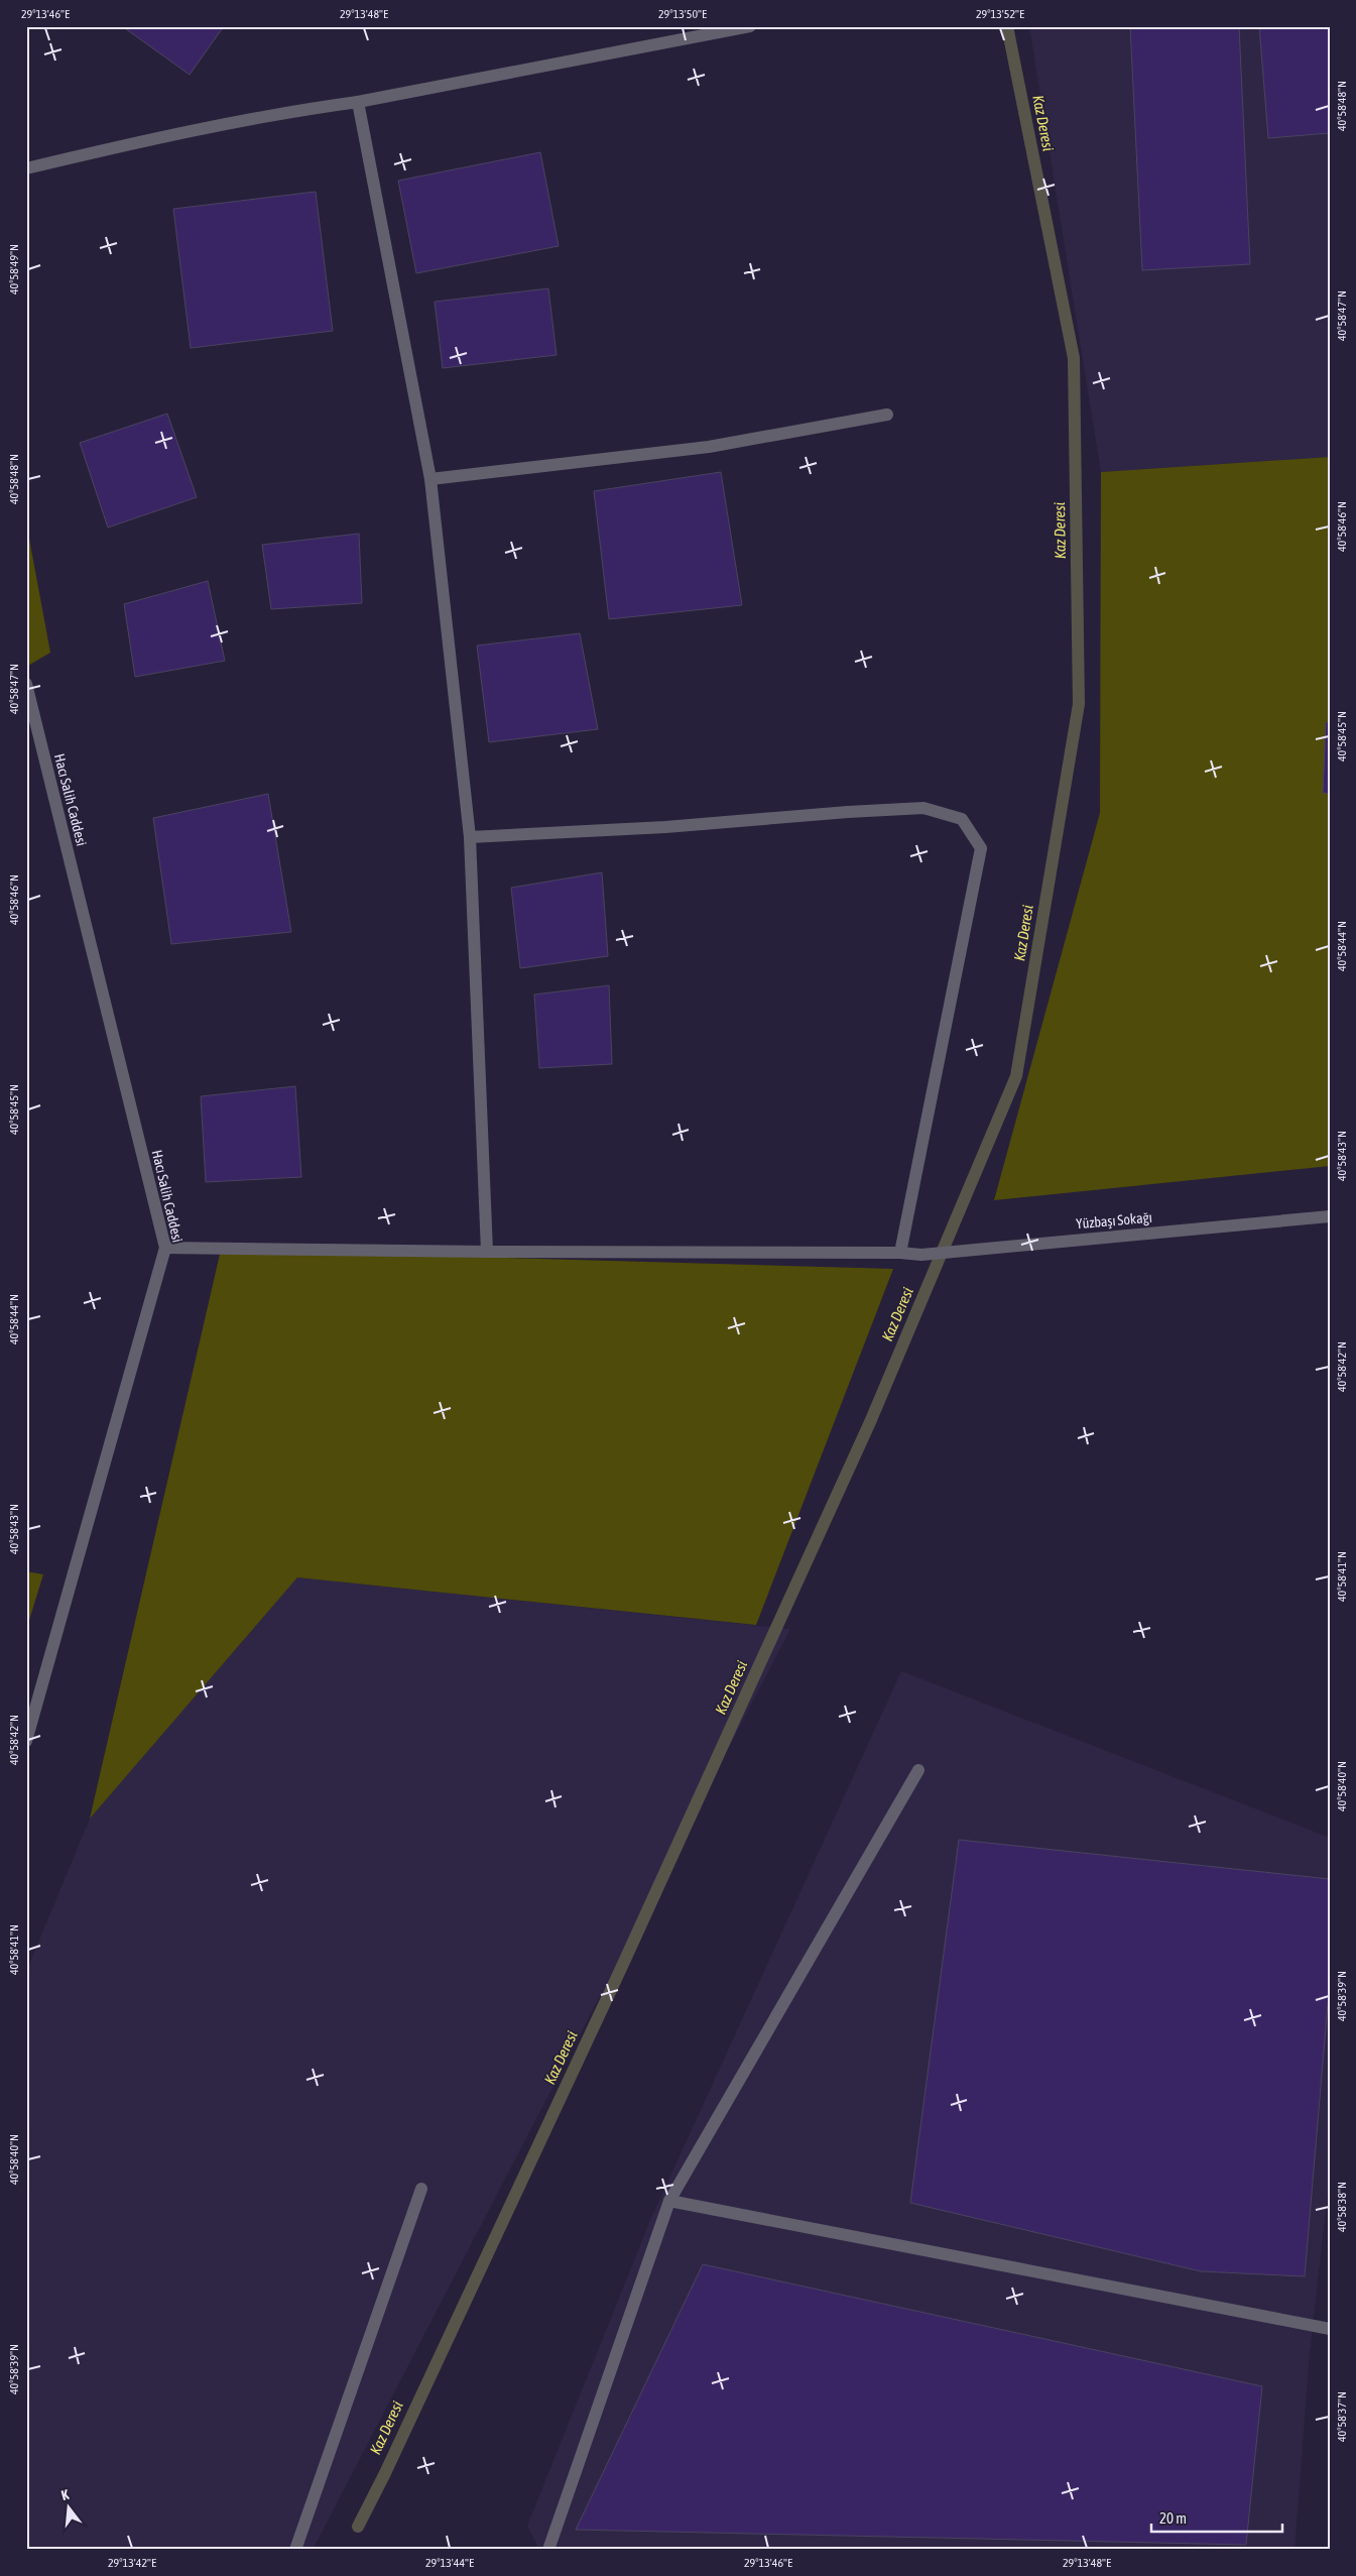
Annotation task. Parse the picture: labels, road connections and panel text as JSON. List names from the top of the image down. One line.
{"streets":{"street":["Hacı Salih Caddesi","Yüzbaşı Sokağı"]},"crossings":[["Hacı Salih Caddesi","Yüzbaşı Sokağı"]],"water":["Kaz Deresi"],"scale_bar":"20 m","north":"top","coordinates":["29°13'46\"E","29°13'48\"E","29°13'50\"E","29°13'52\"E","40°58'48\"N","40°58'49\"N","40°58'47\"N","40°58'46\"N","40°58'45\"N","40°58'44\"N","40°58'43\"N","40°58'42\"N","40°58'41\"N","40°58'40\"N","40°58'39\"N","40°58'38\"N","40°58'37\"N","29°13'42\"E","29°13'44\"E"]}
